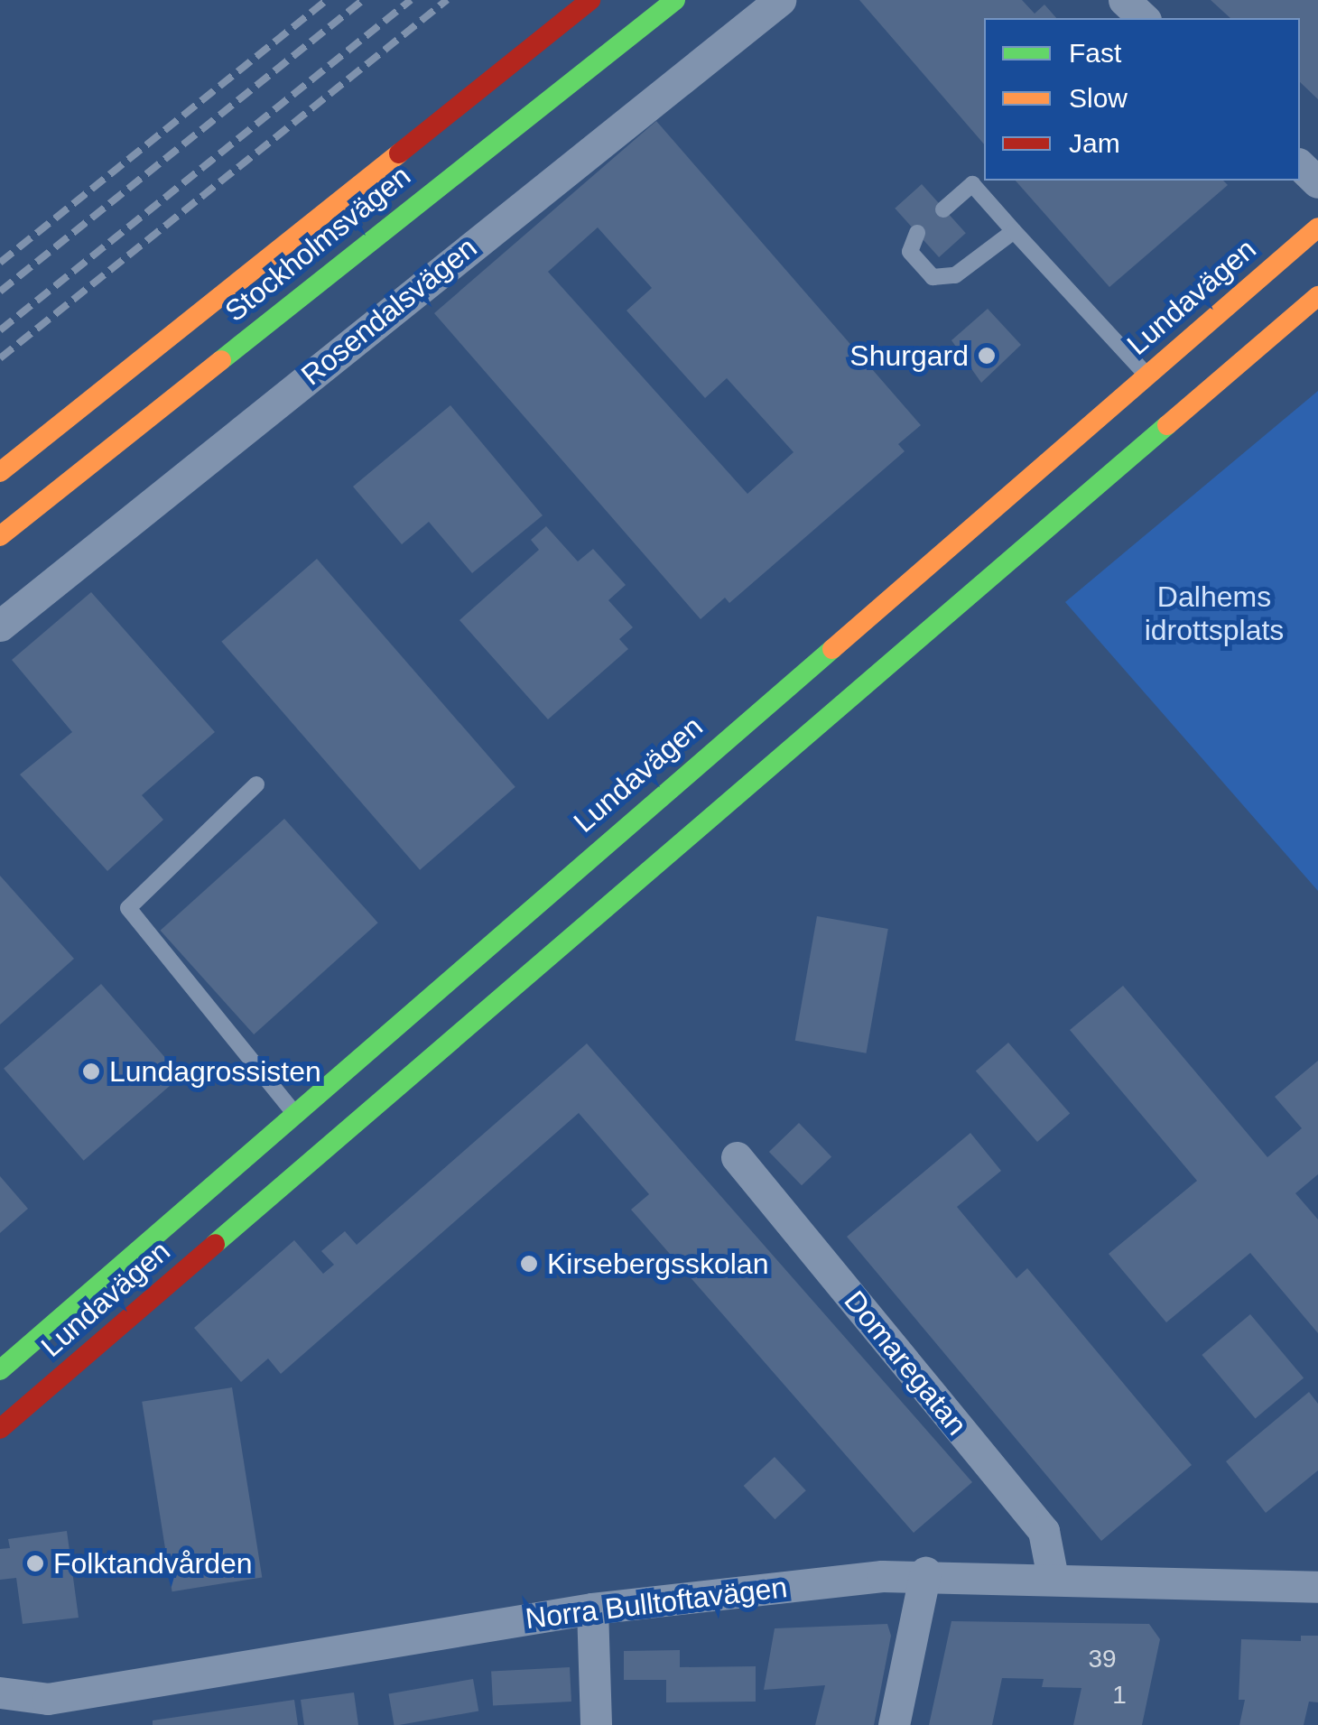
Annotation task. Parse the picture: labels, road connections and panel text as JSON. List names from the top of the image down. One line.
{"streets":{"main road":["Stockholmsvägen","Lundavägen"],"street":["Rosendalsvägen","Domaregatan","Norra Bulltoftavägen"]},"crossings":[["Domaregatan","Norra Bulltoftavägen"]],"parks":["Dalhems idrottsplats"],"places":["Shurgard","Lundagrossisten","Kirsebergsskolan","Folktandvården"],"house_numbers":["39","1"],"legend":["Fast","Slow","Jam"]}
